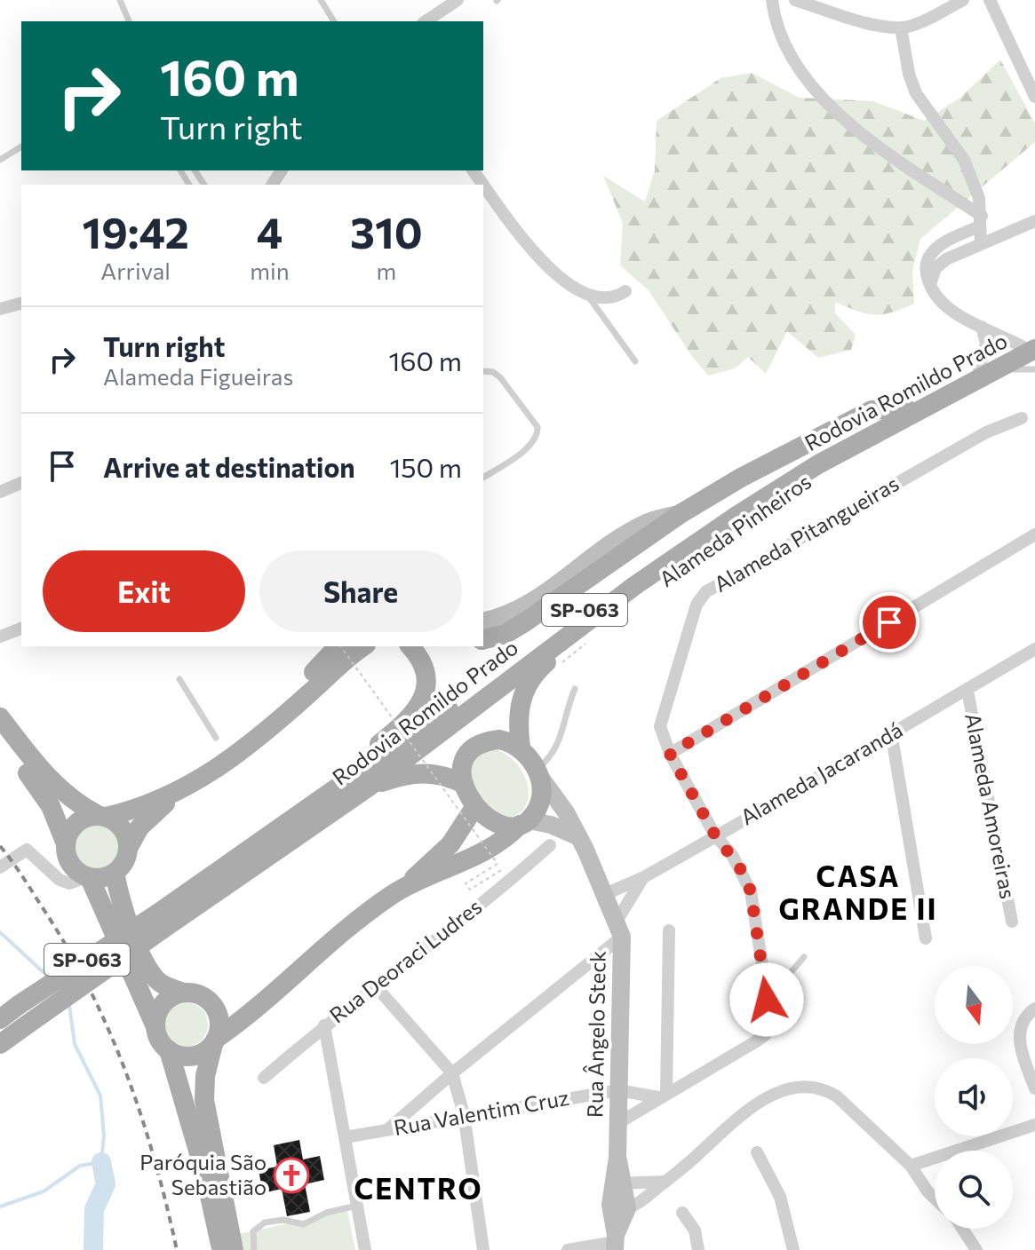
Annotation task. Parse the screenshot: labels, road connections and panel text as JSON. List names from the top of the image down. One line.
{"streets":{"main road":["Rodovia Romildo Prado","SP-063","Rua Ângelo Steck"],"street":["Alameda Pitangueiras","Alameda Jacarandá","Alameda Amoreiras","Rua Deoraci Ludres","Rua Valentim Cruz"]},"crossings":[["Alameda Jacarandá","Alameda Amoreiras"],["Alameda Jacarandá","Rua Ângelo Steck"],["Rua Ângelo Steck","Rua Valentim Cruz"]],"districts":["CASA GRANDE II","CENTRO"],"places":{"church":["Paróquia São Sebastião"]},"north":"bottom","page":{"turn":["160 m","Turn right"],"eta":["19:42","Arrival","4","min","310","m"],"list":[{"name":"Turn right","note":"Alameda Figueiras","value":"160 m"},{"name":"Arrive at destination","value":"150 m"}],"buttons":["Exit","Share"]}}
